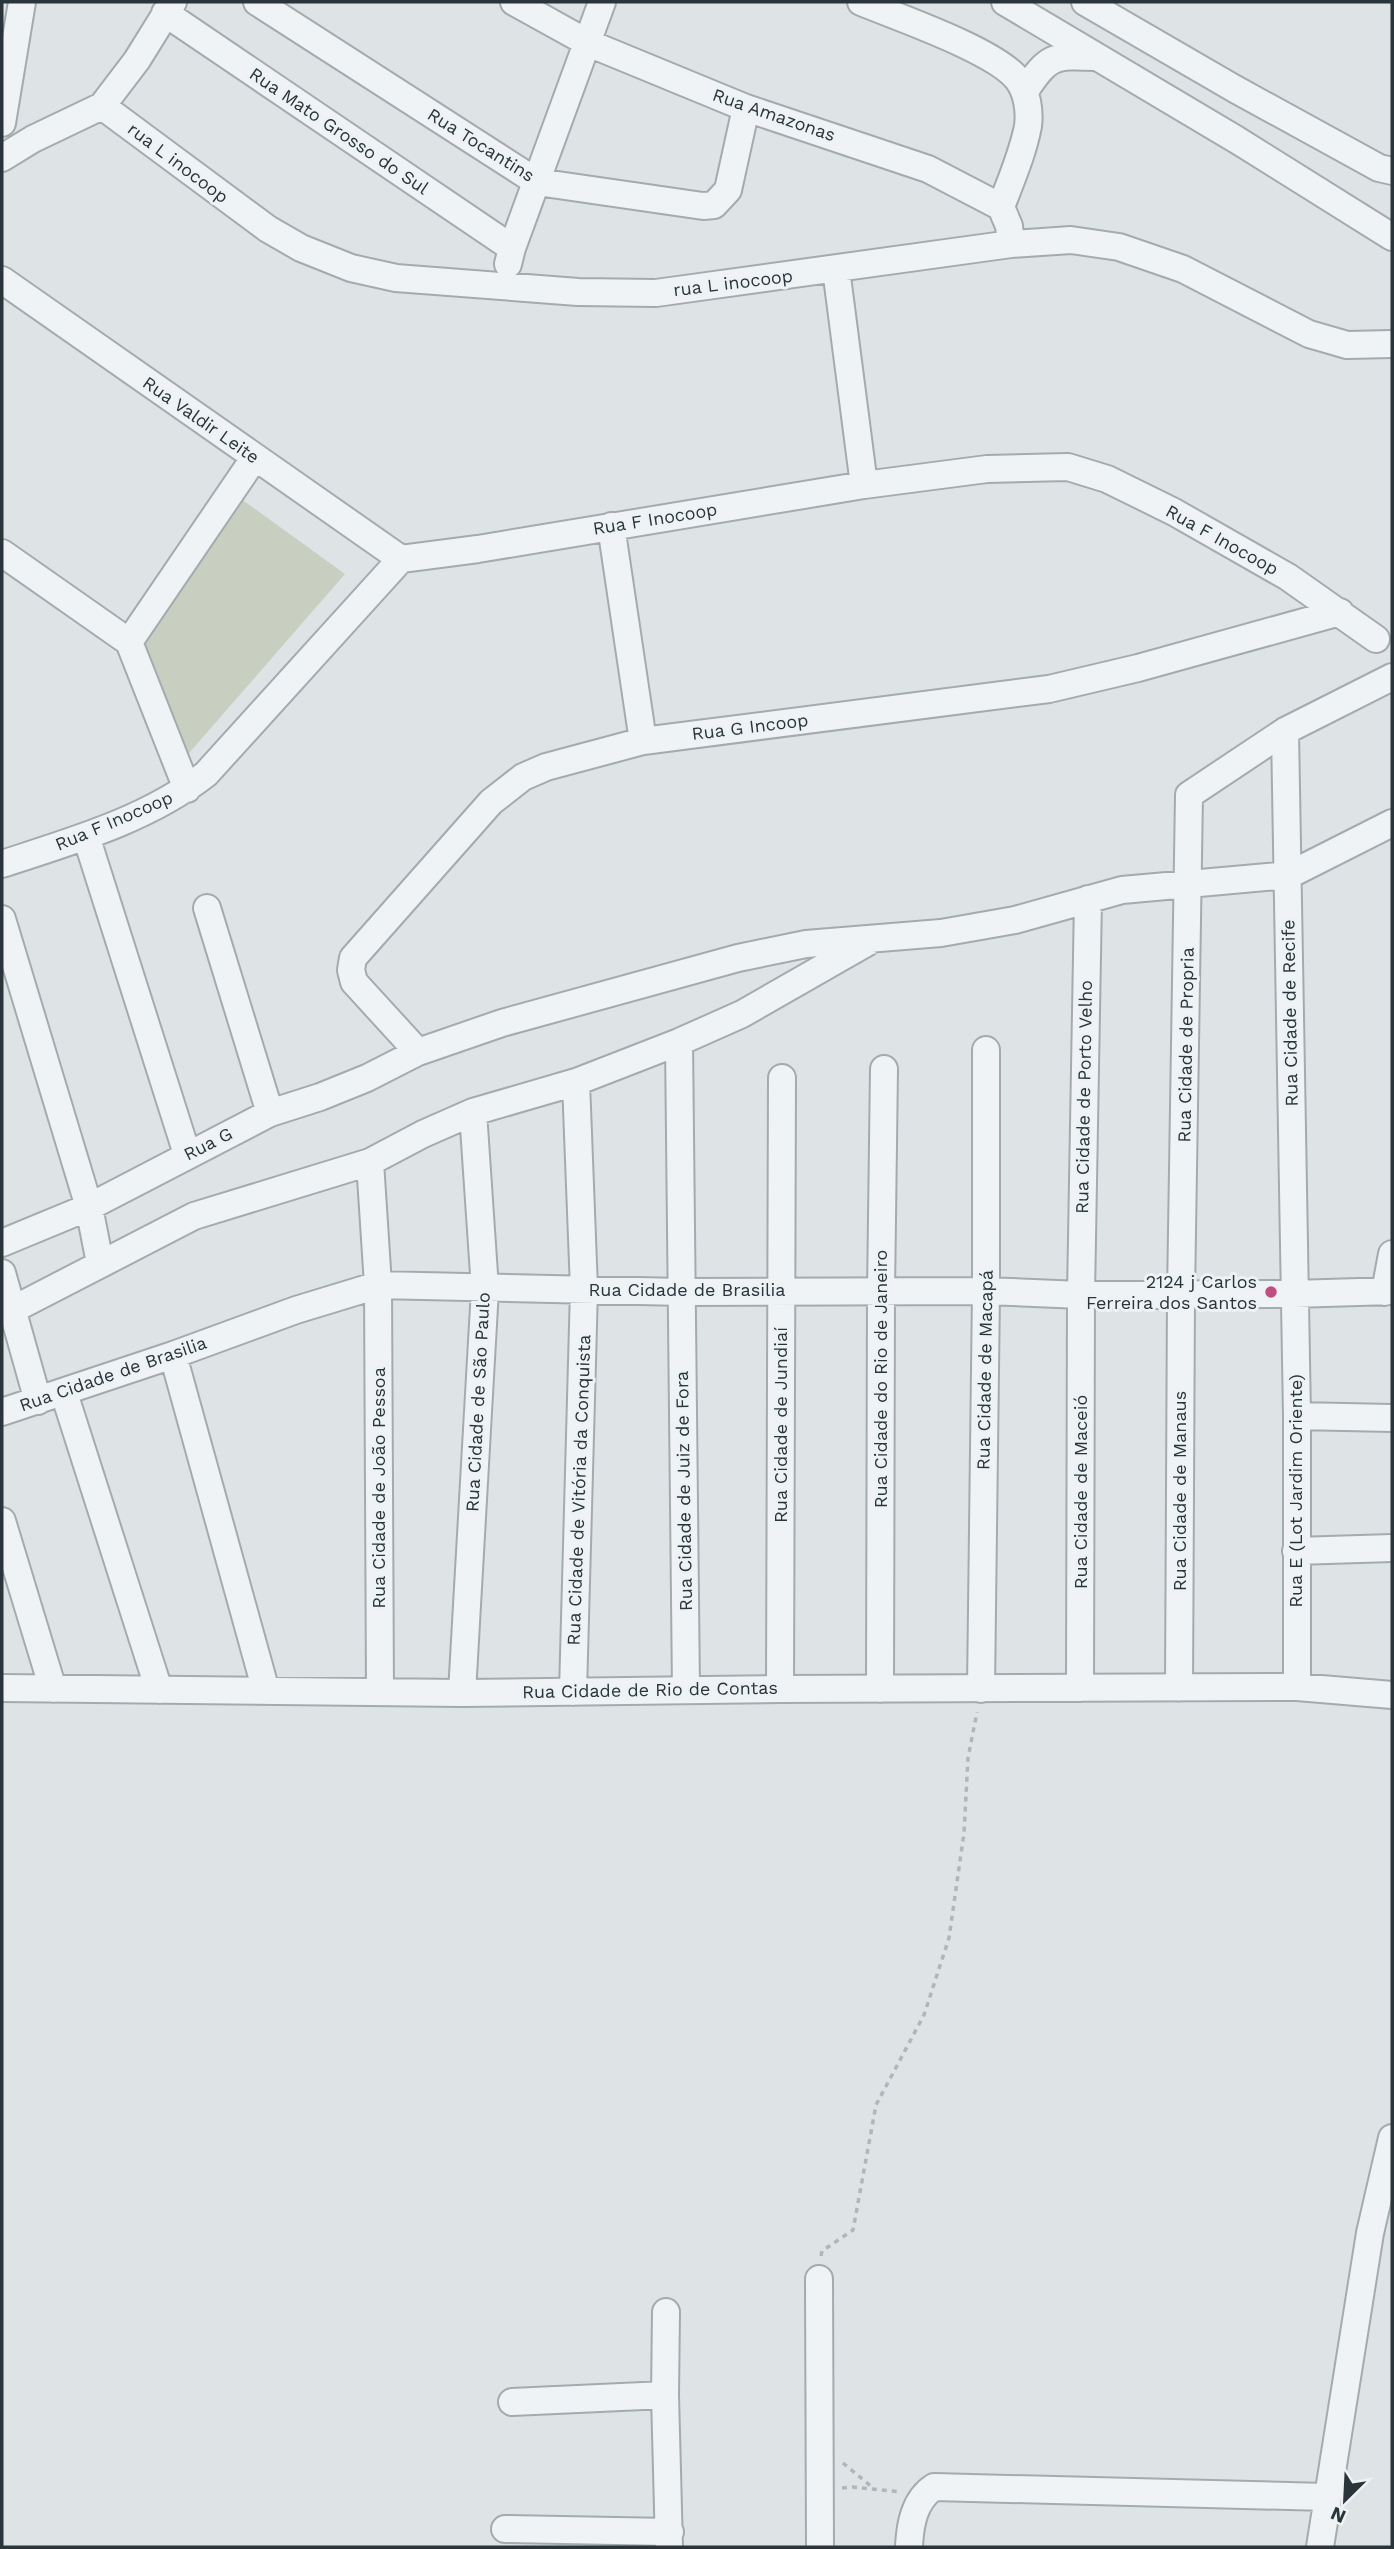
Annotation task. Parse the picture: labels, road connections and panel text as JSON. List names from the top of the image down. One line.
{"streets":{"street":["Rua Amazonas","Rua Mato Grosso do Sul","Rua Tocantins","rua L inocoop","Rua Valdir Leite","Rua F Inocoop","Rua G Incoop","Rua Cidade de Recife","Rua Cidade de Propria","Rua Cidade de Porto Velho","Rua G","Rua Cidade de Brasilia","Rua Cidade de Macapá","Rua Cidade do Rio de Janeiro","Rua Cidade de São Paulo","Rua Cidade de Jundiaí","Rua Cidade de João Pessoa","Rua Cidade de Vitória da Conquista","Rua Cidade de Juiz de Fora","Rua Cidade de Manaus","Rua E (Lot Jardim Oriente)","Rua Cidade de Maceió","Rua Cidade de Rio de Contas"]},"crossings":[["Rua Amazonas","Rua Tocantins"],["Rua Valdir Leite","Rua F Inocoop"],["Rua F Inocoop","Rua G Incoop"],["Rua G Incoop","Rua G"],["Rua Cidade de Recife","Rua Cidade de Propria"],["Rua Cidade de Recife","Rua G"],["Rua Cidade de Recife","Rua Cidade de Brasilia"],["Rua Cidade de Recife","Rua E (Lot Jardim Oriente)"],["Rua Cidade de Propria","Rua G"],["Rua Cidade de Propria","Rua Cidade de Brasilia"],["Rua Cidade de Propria","Rua Cidade de Manaus"],["Rua Cidade de Porto Velho","Rua G"],["Rua Cidade de Porto Velho","Rua Cidade de Brasilia"],["Rua Cidade de Porto Velho","Rua Cidade de Maceió"],["Rua Cidade de Brasilia","Rua Cidade de Macapá"],["Rua Cidade de Brasilia","Rua Cidade do Rio de Janeiro"],["Rua Cidade de Brasilia","Rua Cidade de São Paulo"],["Rua Cidade de Brasilia","Rua Cidade de Jundiaí"],["Rua Cidade de Brasilia","Rua Cidade de João Pessoa"],["Rua Cidade de Brasilia","Rua Cidade de Vitória da Conquista"],["Rua Cidade de Brasilia","Rua Cidade de Juiz de Fora"],["Rua Cidade de Brasilia","Rua Cidade de Manaus"],["Rua Cidade de Brasilia","Rua E (Lot Jardim Oriente)"],["Rua Cidade de Brasilia","Rua Cidade de Maceió"],["Rua Cidade de Macapá","Rua Cidade de Rio de Contas"],["Rua Cidade do Rio de Janeiro","Rua Cidade de Rio de Contas"],["Rua Cidade de São Paulo","Rua Cidade de Rio de Contas"],["Rua Cidade de Jundiaí","Rua Cidade de Rio de Contas"],["Rua Cidade de João Pessoa","Rua Cidade de Rio de Contas"],["Rua Cidade de Vitória da Conquista","Rua Cidade de Rio de Contas"],["Rua Cidade de Juiz de Fora","Rua Cidade de Rio de Contas"],["Rua Cidade de Manaus","Rua Cidade de Rio de Contas"],["Rua E (Lot Jardim Oriente)","Rua Cidade de Rio de Contas"],["Rua Cidade de Maceió","Rua Cidade de Rio de Contas"]],"places":["2124 j Carlos Ferreira dos Santos"],"north":"bottom left"}
